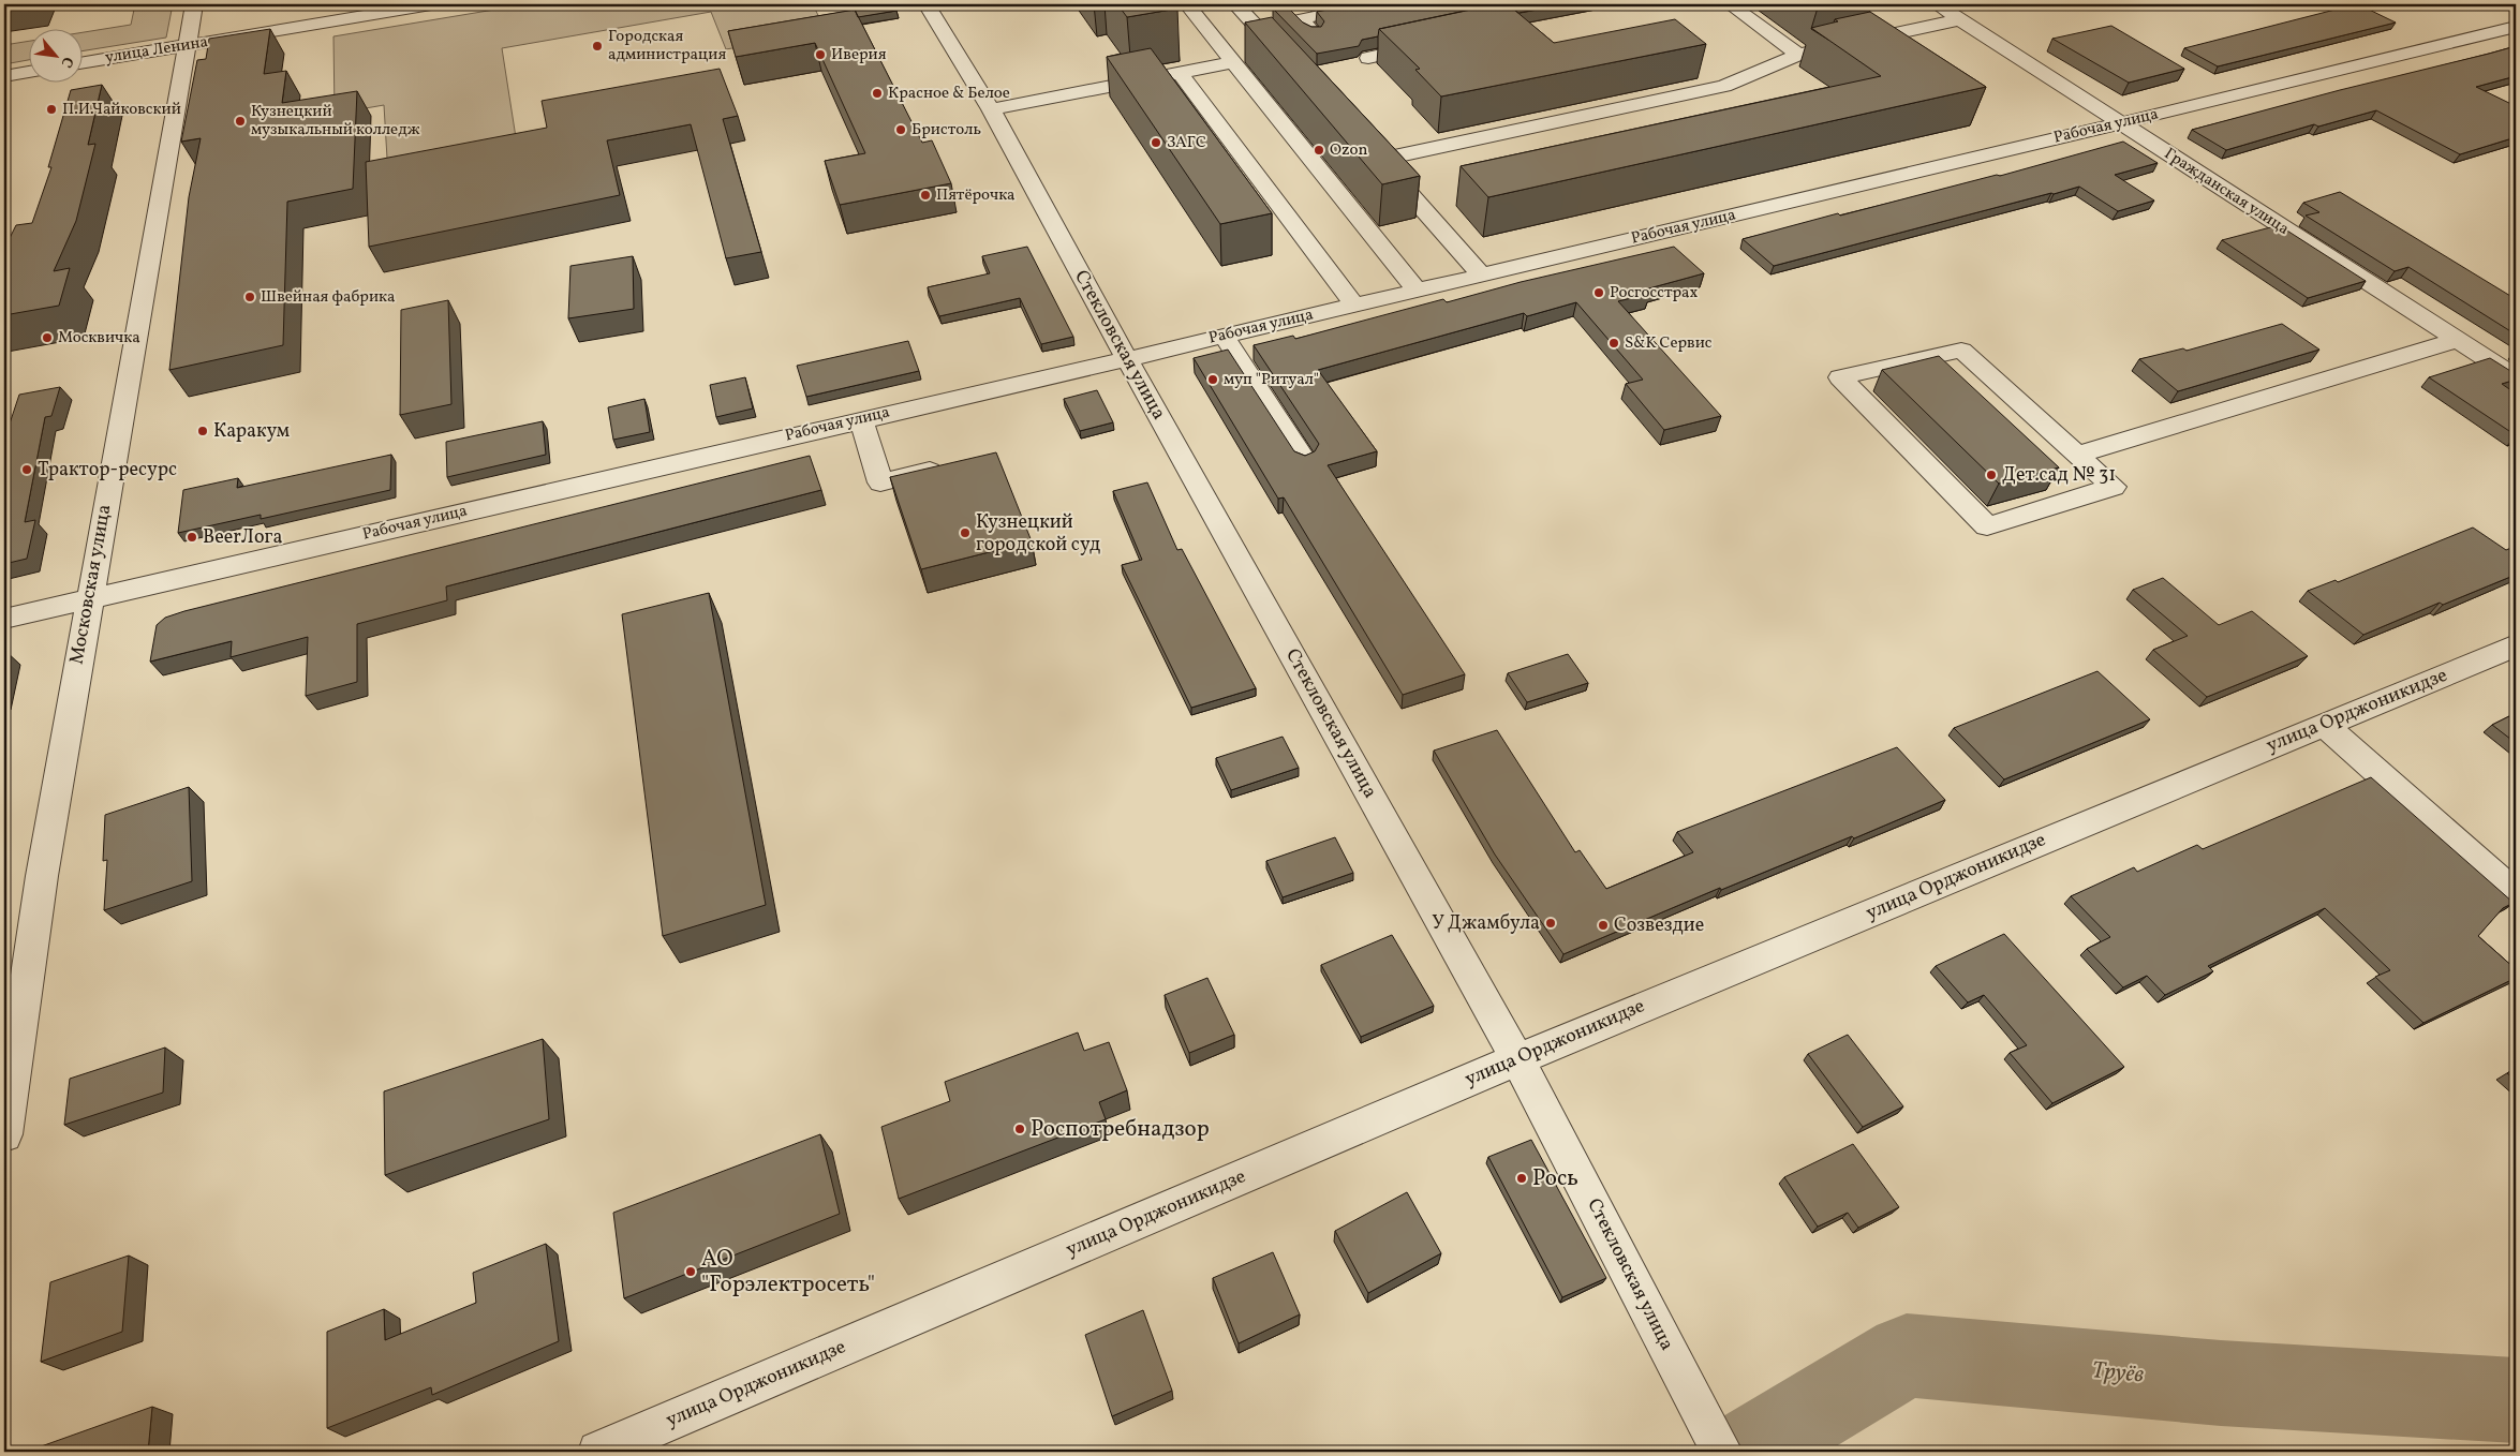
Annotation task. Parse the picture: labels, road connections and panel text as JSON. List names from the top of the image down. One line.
{"streets":{"street":["улица Ленина","Рабочая улица","Гражданская улица","Стекловская улица","Московская улица","улица Орджоникидзе"]},"crossings":[["улица Ленина","Московская улица"],["Рабочая улица","Гражданская улица"],["Рабочая улица","Стекловская улица"],["Рабочая улица","Московская улица"],["Стекловская улица","улица Орджоникидзе"]],"water":["Труёв"],"places":["Городская администрация","Иверия","Красное & Белое","П.И.Чайковский","Кузнецкий музыкальный колледж","Бристоль","ЗАГС","Ozon","Пятёрочка","Росгосстрах","Швейная фабрика","Москвичка","S&K Сервис","муп \"Ритуал\"","Каракум","Трактор-ресурс","Дет.сад № 31","Кузнецкий городской суд","BeerЛога","У Джамбула","Созвездие","Роспотребнадзор","Рось","АО \"Горэлектросеть\""],"north":"bottom right"}
